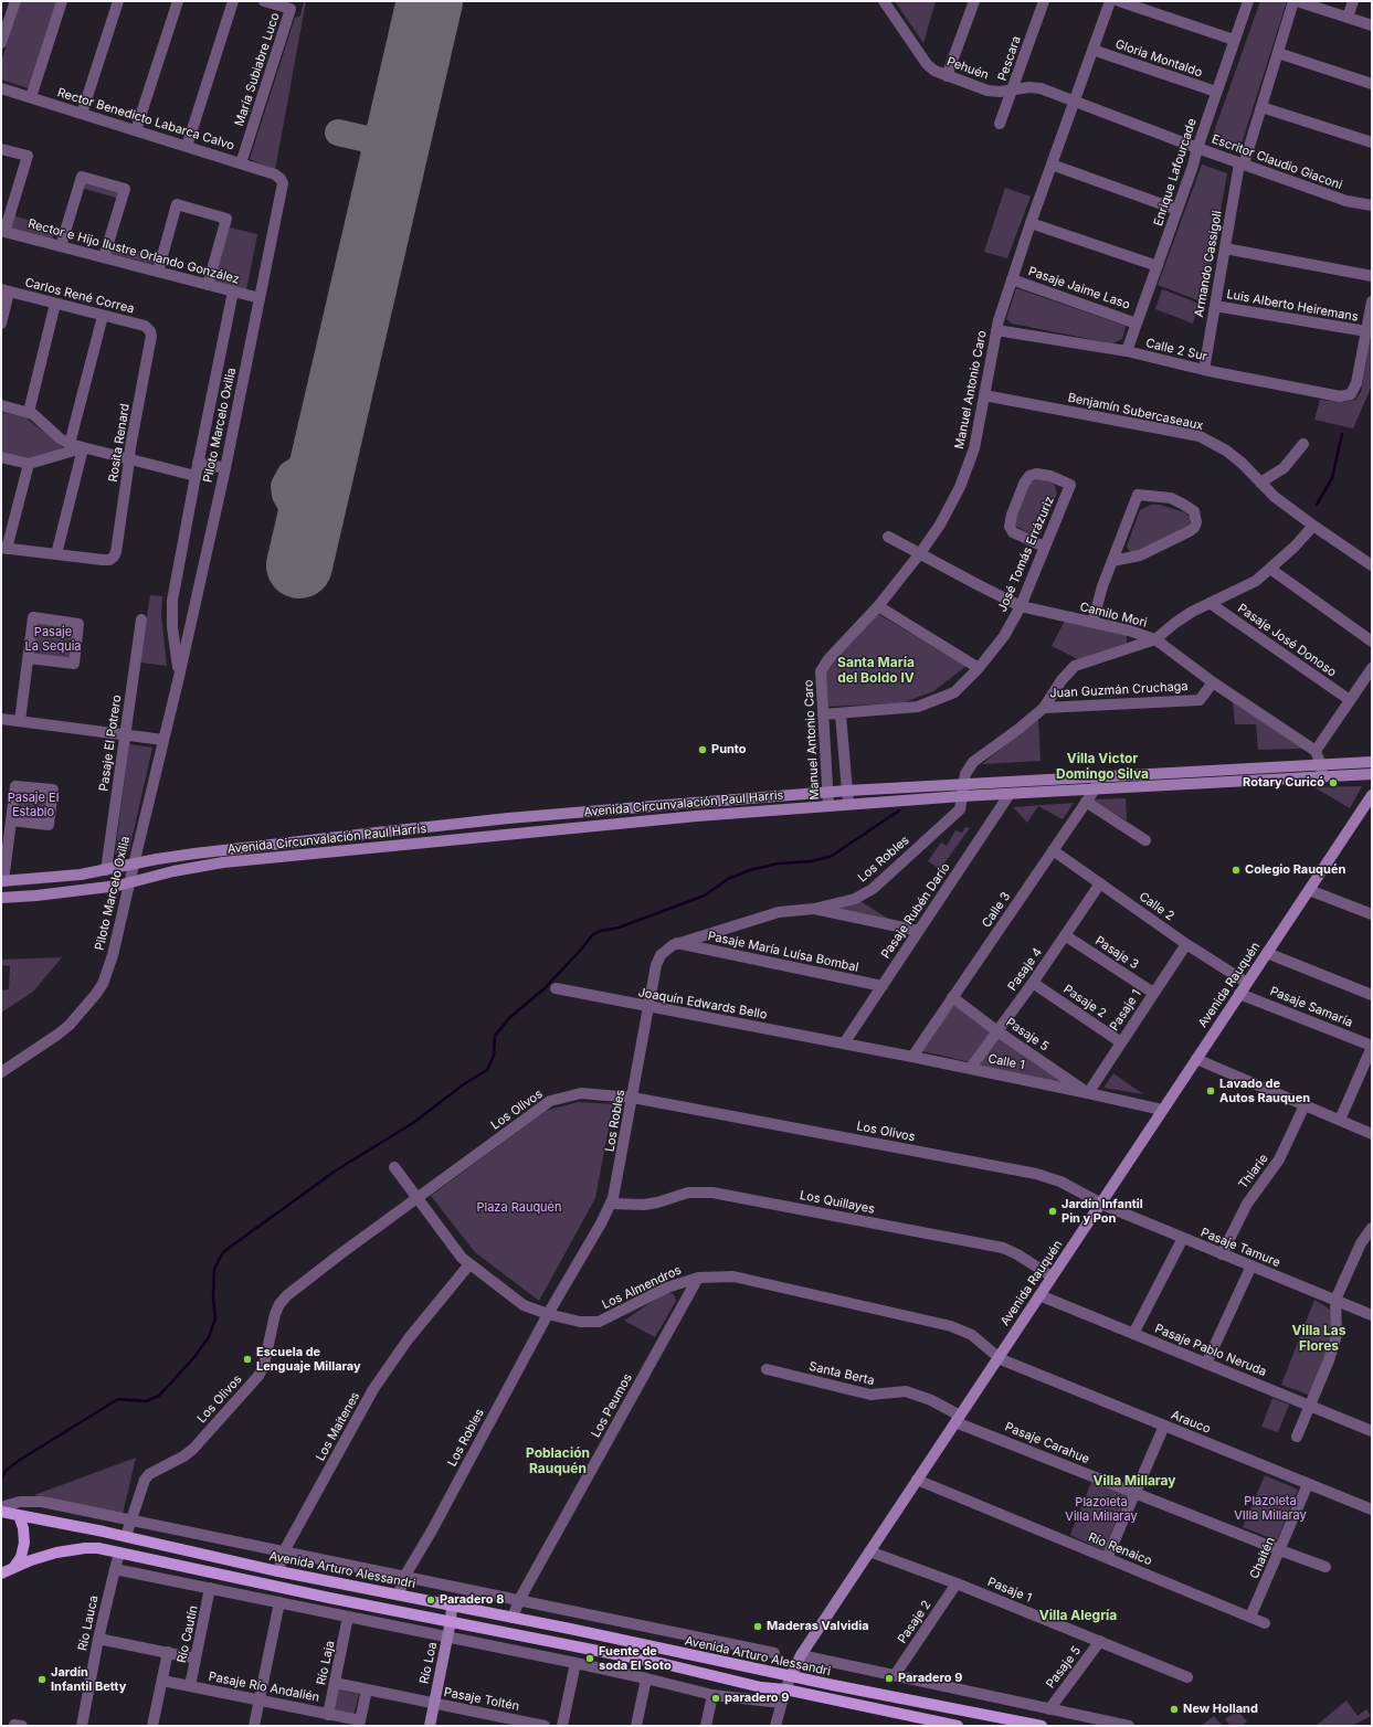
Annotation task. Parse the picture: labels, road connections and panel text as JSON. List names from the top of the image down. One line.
{"streets":{"main road":["Avenida Circunvalación Paul Harris","Avenida Rauquén","Avenida Arturo Alessandri","Río Loa"],"street":["Pescara","Gloria Montaldo","Pehuén","María Subiabre Luco","Rector Benedicto Labarca Calvo","Escritor Claudio Giaconi","Enrique Lafourcade","Rector e Hijo Ilustre Orlando González","Armando Cassigoli","Pasaje Jaime Laso","Carlos René Correa","Luis Alberto Heiremans","Calle 2 Sur","Manuel Antonio Caro","Benjamín Subercaseaux","Piloto Marcelo Oxilia","Rosita Renard","José Tomás Errázuriz","Camilo Mori","Pasaje José Donoso","Juan Guzmán Cruchaga","Pasaje El Potrero","Los Robles","Calle 2","Calle 3","Pasaje Rubén Darío","Pasaje María Luísa Bombal","Pasaje 3","Pasaje 4","Pasaje 2","Joaquín Edwards Bello","Pasaje Samaría","Pasaje 1","Pasaje 5","Calle 1","Los Olivos","Thiarie","Los Quillayes","Pasaje Tamure","Los Almendros","Pasaje Pablo Neruda","Santa Berta","Los Peumos","Arauco","Los Maitenes","Pasaje Carahue","Río Renaico","Chaitén","Río Lauca","Río Cautín","Río Laja","Pasaje Río Andalién","Pasaje Toltén"]},"crossings":[["Pescara","Pehuén"],["Gloria Montaldo","Enrique Lafourcade"],["Gloria Montaldo","Manuel Antonio Caro"],["Pehuén","Escritor Claudio Giaconi"],["Pehuén","Manuel Antonio Caro"],["María Subiabre Luco","Rector Benedicto Labarca Calvo"],["Rector Benedicto Labarca Calvo","Piloto Marcelo Oxilia"],["Escritor Claudio Giaconi","Enrique Lafourcade"],["Escritor Claudio Giaconi","Armando Cassigoli"],["Escritor Claudio Giaconi","Manuel Antonio Caro"],["Enrique Lafourcade","Pasaje Jaime Laso"],["Enrique Lafourcade","Calle 2 Sur"],["Rector e Hijo Ilustre Orlando González","Piloto Marcelo Oxilia"],["Armando Cassigoli","Luis Alberto Heiremans"],["Armando Cassigoli","Calle 2 Sur"],["Pasaje Jaime Laso","Manuel Antonio Caro"],["Carlos René Correa","Rosita Renard"],["Luis Alberto Heiremans","Calle 2 Sur"],["Calle 2 Sur","Manuel Antonio Caro"],["Manuel Antonio Caro","Benjamín Subercaseaux"],["Manuel Antonio Caro","José Tomás Errázuriz"],["Manuel Antonio Caro","Camilo Mori"],["Manuel Antonio Caro","Avenida Circunvalación Paul Harris"],["Piloto Marcelo Oxilia","Avenida Circunvalación Paul Harris"],["José Tomás Errázuriz","Camilo Mori"],["Camilo Mori","Juan Guzmán Cruchaga"],["Camilo Mori","Los Robles"],["Juan Guzmán Cruchaga","Los Robles"],["Pasaje El Potrero","Avenida Circunvalación Paul Harris"],["Avenida Circunvalación Paul Harris","Los Robles"],["Avenida Circunvalación Paul Harris","Calle 3"],["Avenida Circunvalación Paul Harris","Pasaje Rubén Darío"],["Los Robles","Pasaje María Luísa Bombal"],["Los Robles","Joaquín Edwards Bello"],["Los Robles","Los Olivos"],["Los Robles","Los Quillayes"],["Los Robles","Los Almendros"],["Los Robles","Avenida Arturo Alessandri"],["Calle 2","Calle 3"],["Calle 2","Pasaje 4"],["Calle 2","Avenida Rauquén"],["Calle 2","Pasaje 1"],["Calle 3","Pasaje 5"],["Calle 3","Calle 1"],["Pasaje Rubén Darío","Pasaje María Luísa Bombal"],["Pasaje Rubén Darío","Joaquín Edwards Bello"],["Pasaje Rubén Darío","Calle 1"],["Pasaje 3","Pasaje 4"],["Pasaje 3","Pasaje 1"],["Pasaje 4","Pasaje 2"],["Pasaje 4","Pasaje 5"],["Pasaje 4","Calle 1"],["Avenida Rauquén","Pasaje Samaría"],["Avenida Rauquén","Pasaje 1"],["Avenida Rauquén","Calle 1"],["Avenida Rauquén","Los Olivos"],["Avenida Rauquén","Los Quillayes"],["Avenida Rauquén","Pasaje Tamure"],["Avenida Rauquén","Los Almendros"],["Avenida Rauquén","Pasaje Pablo Neruda"],["Avenida Rauquén","Santa Berta"],["Avenida Rauquén","Arauco"],["Avenida Rauquén","Pasaje Carahue"],["Avenida Rauquén","Río Renaico"],["Avenida Rauquén","Avenida Arturo Alessandri"],["Pasaje 2","Pasaje 1"],["Pasaje 2","Avenida Arturo Alessandri"],["Joaquín Edwards Bello","Calle 1"],["Pasaje 1","Pasaje 5"],["Pasaje 1","Calle 1"],["Pasaje 5","Calle 1"],["Pasaje 5","Avenida Arturo Alessandri"],["Los Olivos","Pasaje Tamure"],["Los Olivos","Los Almendros"],["Los Olivos","Avenida Arturo Alessandri"],["Thiarie","Pasaje Tamure"],["Los Almendros","Los Peumos"],["Los Almendros","Arauco"],["Los Almendros","Los Maitenes"],["Santa Berta","Pasaje Carahue"],["Los Peumos","Avenida Arturo Alessandri"],["Arauco","Chaitén"],["Los Maitenes","Avenida Arturo Alessandri"],["Pasaje Carahue","Chaitén"],["Río Renaico","Chaitén"],["Avenida Arturo Alessandri","Río Loa"],["Río Cautín","Pasaje Río Andalién"],["Río Laja","Pasaje Río Andalién"],["Río Laja","Pasaje Toltén"],["Río Loa","Pasaje Toltén"]],"districts":["Santa María del Boldo IV","Villa Victor Domingo Silva","Villa Las Flores","Población Rauquén","Villa Millaray","Villa Alegría"],"parks":["Pasaje La Sequia","Pasaje El Establo","Plaza Rauquén","Plazoleta VIlla Millaray","Plazoleta Villa Millaray"],"places":["Punto","Rotary Curicó","Colegio Rauquén","Lavado de Autos Rauquen","Jardín Infantil Pin y Pon","Escuela de Lenguaje Millaray","Paradero 8","Maderas Valvidia","Fuente de soda El Soto","Paradero 9","Jardín Infantil Betty","paradero 9","New Holland"]}
